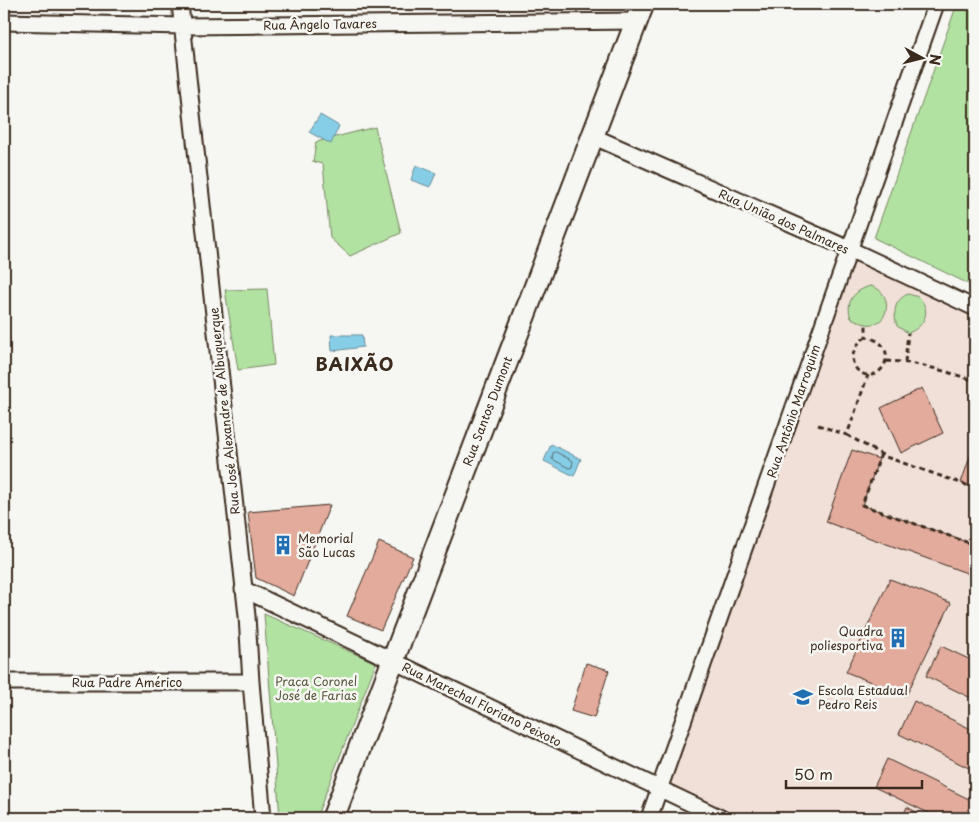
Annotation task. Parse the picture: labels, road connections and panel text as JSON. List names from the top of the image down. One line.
{"streets":{"street":["Rua Ângelo Tavares","Rua União dos Palmares","Rua José Alexandre de Albuquerque","Rua Santos Dumont","Rua Antônio Marroquim","Rua Padre Américo","Rua Marechal Floriano Peixoto"]},"crossings":[["Rua Ângelo Tavares","Rua José Alexandre de Albuquerque"],["Rua Ângelo Tavares","Rua Santos Dumont"],["Rua União dos Palmares","Rua Santos Dumont"],["Rua União dos Palmares","Rua Antônio Marroquim"],["Rua José Alexandre de Albuquerque","Rua Padre Américo"],["Rua José Alexandre de Albuquerque","Rua Marechal Floriano Peixoto"],["Rua Santos Dumont","Rua Marechal Floriano Peixoto"],["Rua Antônio Marroquim","Rua Marechal Floriano Peixoto"]],"districts":["BAIXÃO"],"parks":["Praça Coronel José de Farias"],"places":{"building":["Memorial São Lucas","Quadra poliesportiva"],"school or university":["Escola Estadual Pedro Reis"]},"scale_bar":"50 m","north":"right"}
